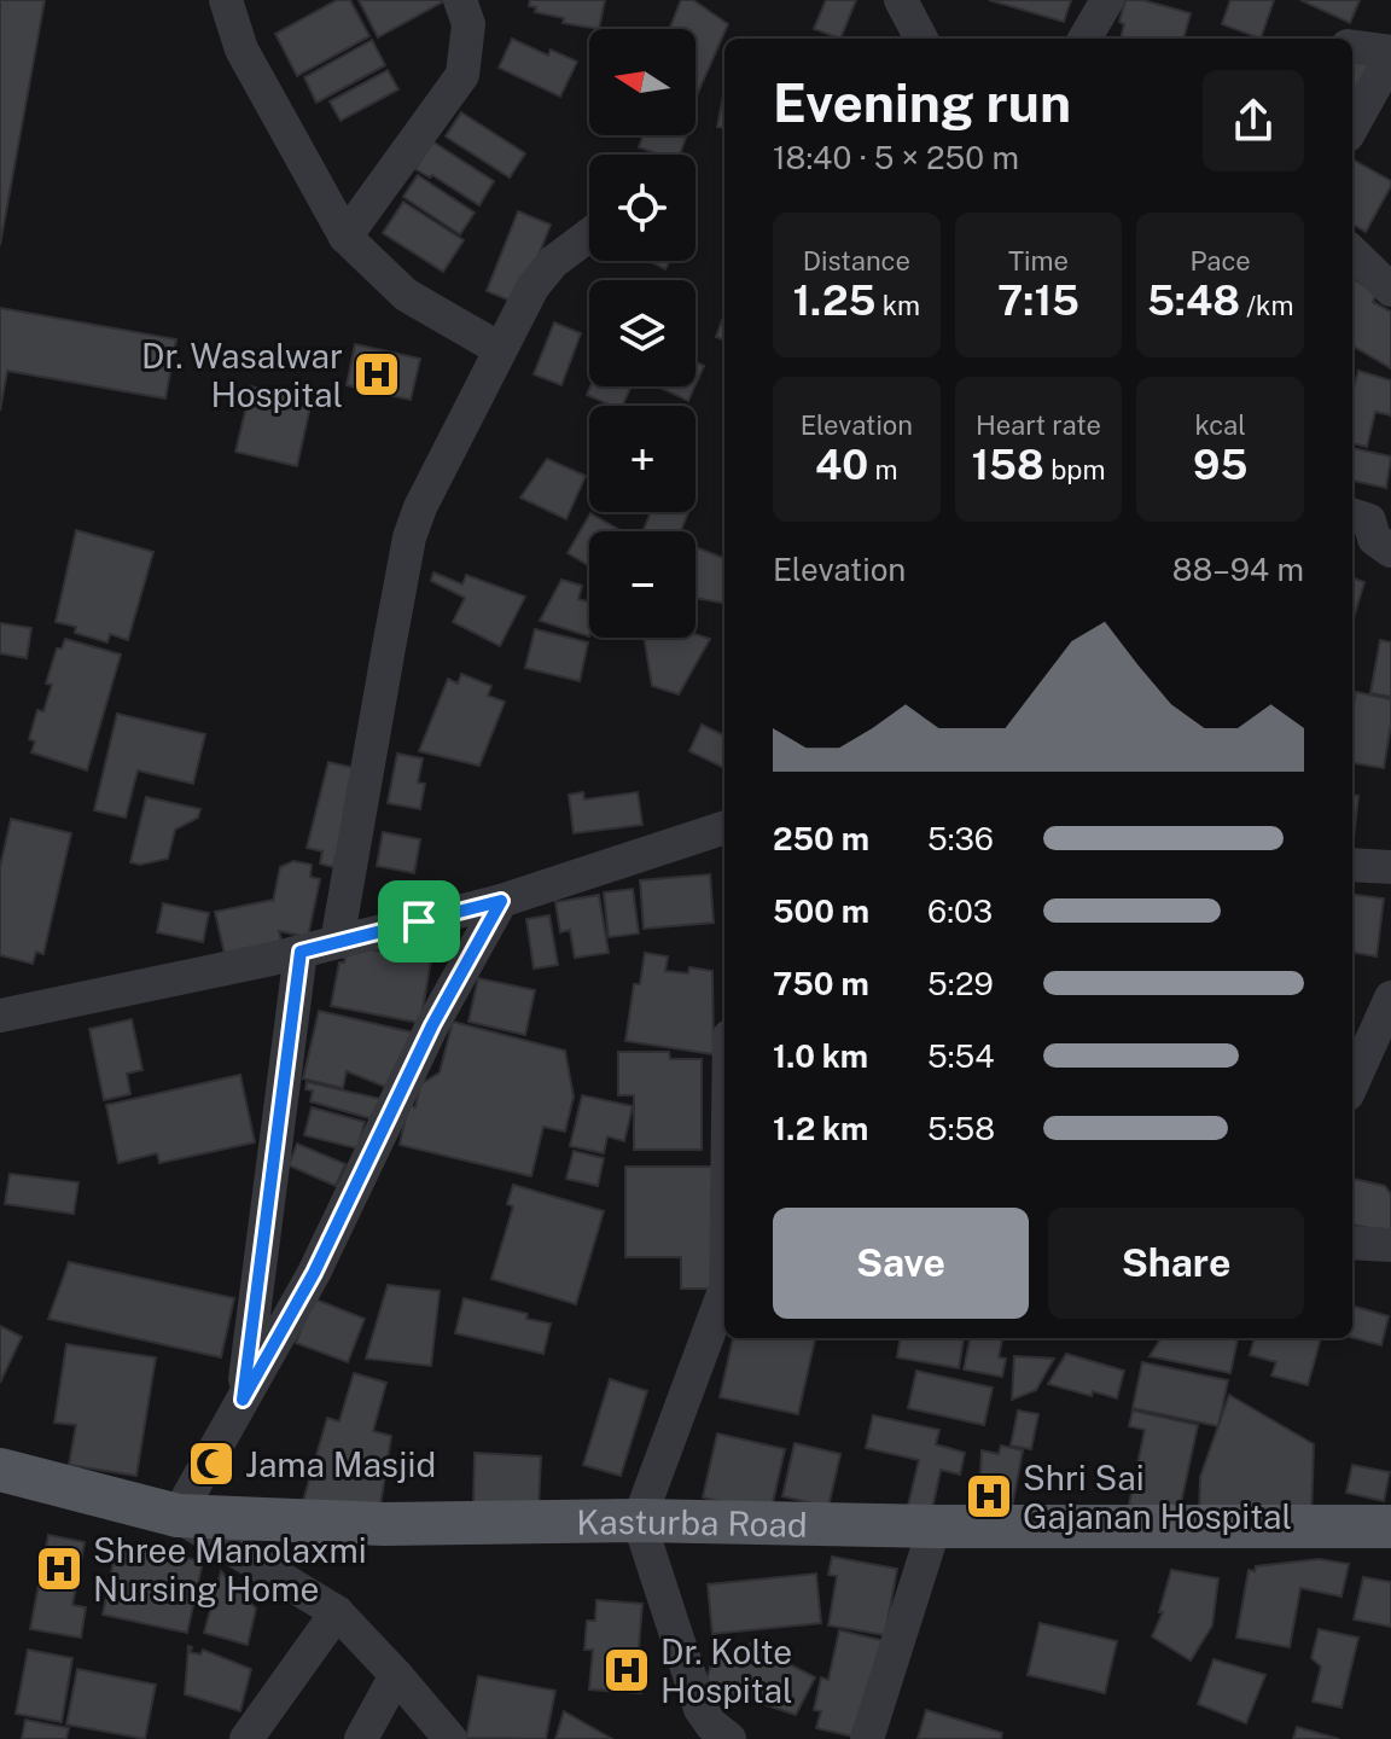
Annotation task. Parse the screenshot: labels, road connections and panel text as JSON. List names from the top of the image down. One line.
{"streets":{"main road":["Kasturba Road"]},"places":{"hospital":["Dr. Wasalwar Hospital","Shri Sai Gajanan Hospital","Shree Manolaxmi Nursing Home","Dr. Kolte Hospital"],"mosque":["Jama Masjid"]},"north":"left","page":{"map_buttons":["+","−"],"heading":["Evening run","18:40 · 5 × 250 m"],"stats":[["Distance","1.25 km"],["Time","7:15"],["Pace","5:48 /km"],["Elevation","40 m"],["Heart rate","158 bpm"],["kcal","95"]],"chart":["Elevation","88–94 m"],"list":[{"name":"250 m","note":"5:36"},{"name":"500 m","note":"6:03"},{"name":"750 m","note":"5:29"},{"name":"1.0 km","note":"5:54"},{"name":"1.2 km","note":"5:58"}],"buttons":["Save","Share"]}}
